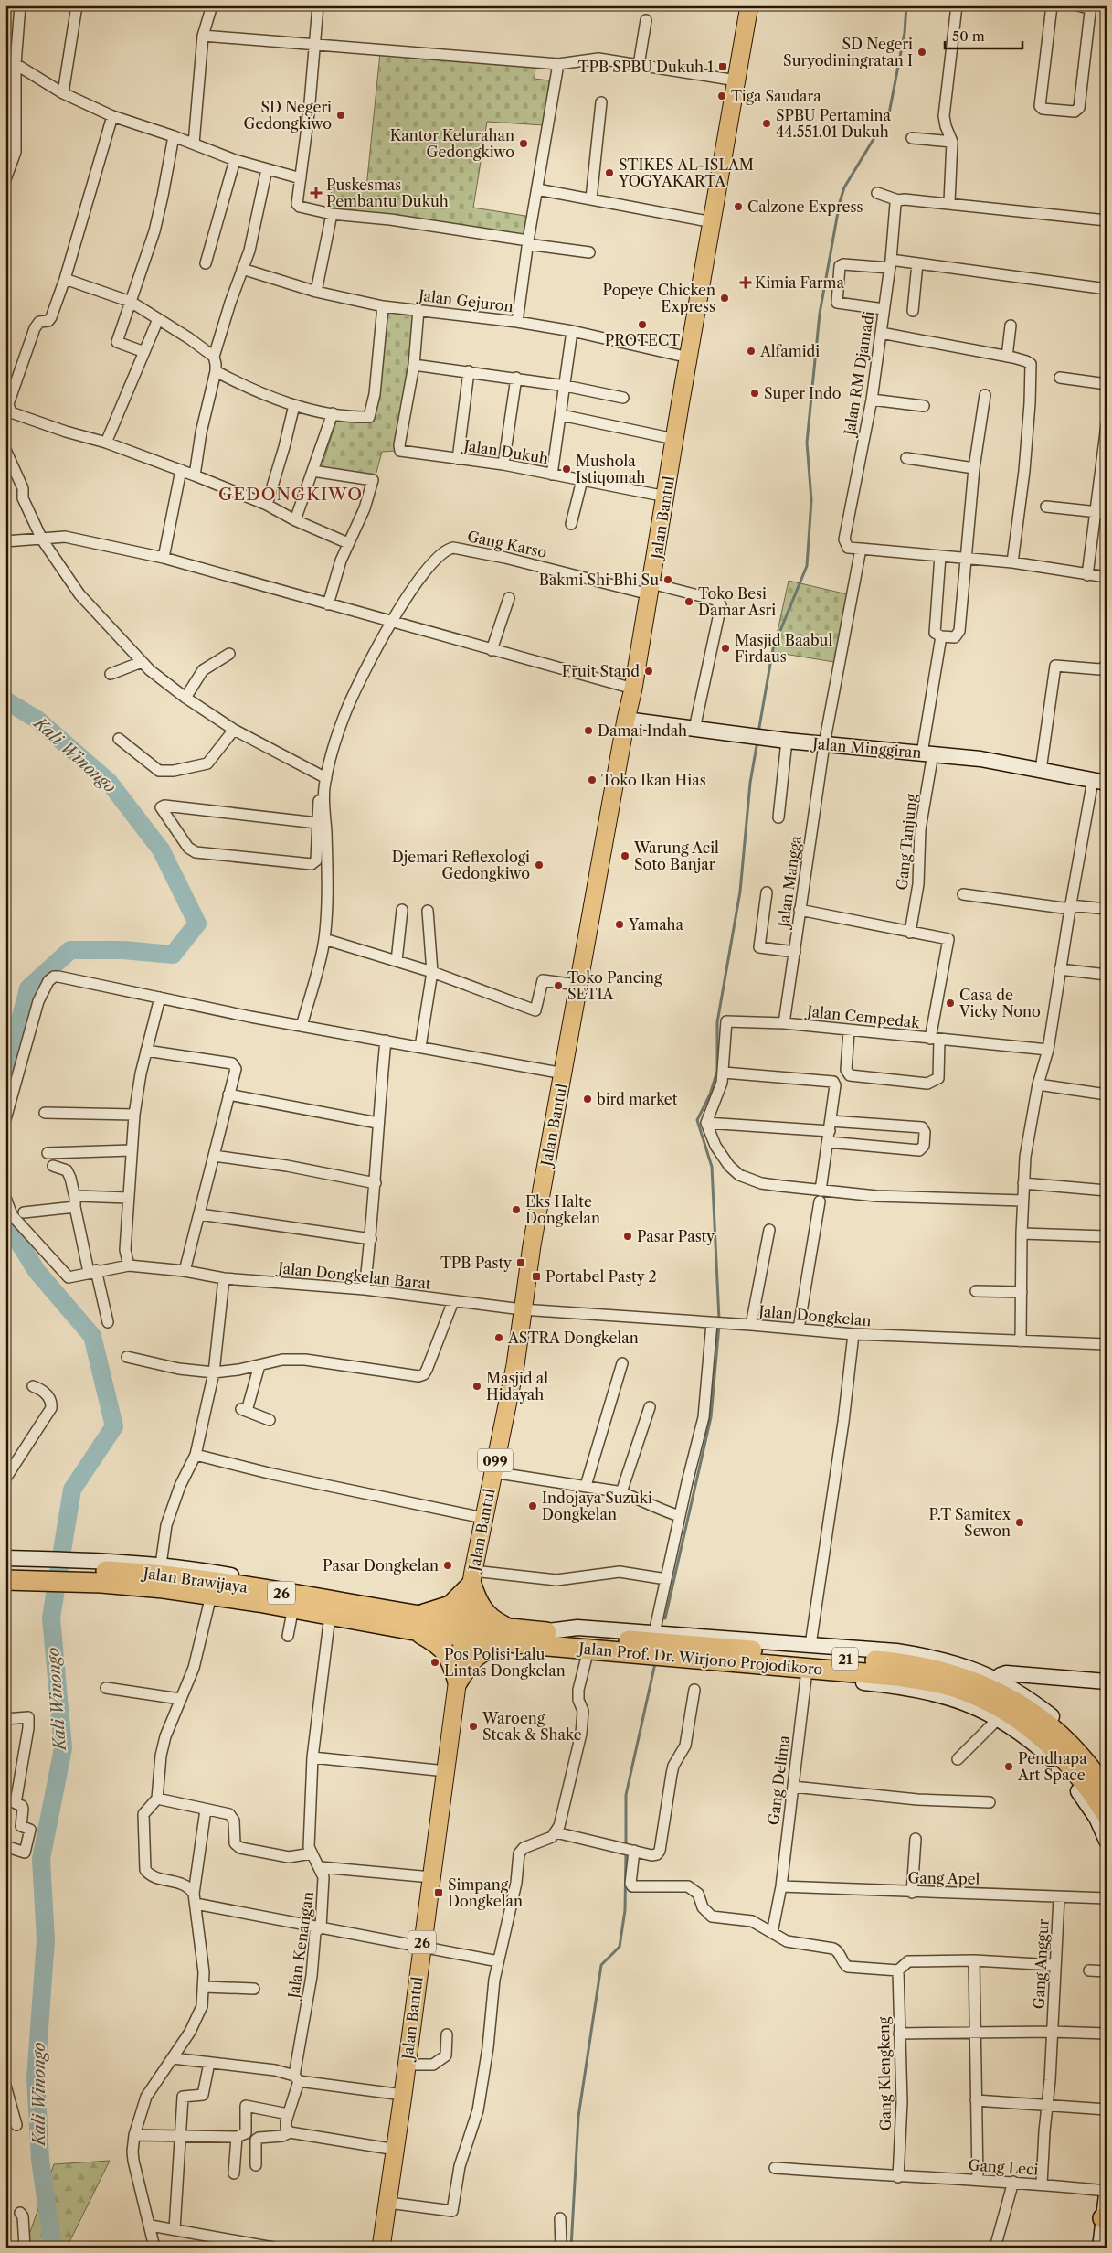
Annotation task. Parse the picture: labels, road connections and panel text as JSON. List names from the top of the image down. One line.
{"streets":{"highway":["Jalan Brawijaya","26","Jalan Prof. Dr. Wirjono Projodikoro","21"],"main road":["Jalan Bantul","099"],"street":["Jalan Gejuron","Jalan RM Djamadi","Jalan Dukuh","Gang Karso","Jalan Minggiran","Gang Tanjung","Jalan Mangga","Jalan Cempedak","Jalan Dongkelan Barat","Jalan Dongkelan","Gang Delima","Gang Apel","Jalan Kenangan","Gang Anggur","Gang Klengkeng","Gang Leci"]},"crossings":[["Jalan Gejuron","Jalan Bantul"],["Jalan Dukuh","Jalan Bantul"],["Jalan Bantul","Gang Karso"],["Jalan Bantul","Jalan Minggiran"],["Jalan Bantul","Jalan Dongkelan Barat"],["Jalan Bantul","Jalan Dongkelan"],["Jalan Bantul","Jalan Brawijaya"],["Jalan Bantul","Jalan Prof. Dr. Wirjono Projodikoro"],["Jalan Minggiran","Gang Tanjung"],["Jalan Minggiran","Jalan Mangga"],["Jalan Mangga","Jalan Cempedak"],["Jalan Dongkelan Barat","Jalan Dongkelan"],["Jalan Brawijaya","Jalan Prof. Dr. Wirjono Projodikoro"],["Jalan Prof. Dr. Wirjono Projodikoro","21"],["Gang Delima","Gang Apel"],["Gang Apel","Gang Anggur"],["Gang Anggur","Gang Leci"],["Gang Klengkeng","Gang Leci"]],"districts":["GEDONGKIWO"],"water":["Kali Winongo"],"places":{"other":["SD Negeri Suryodiningratan I","Tiga Saudara","SD Negeri Gedongkiwo","SPBU Pertamina 44.551.01 Dukuh","Kantor Kelurahan Gedongkiwo","STIKES AL-ISLAM YOGYAKARTA","Calzone Express","Popeye Chicken Express","PROTECT","Alfamidi","Super Indo","Mushola Istiqomah","Bakmi Shi Bhi Su","Toko Besi Damar Asri","Masjid Baabul Firdaus","Fruit Stand","Damai Indah","Toko Ikan Hias","Warung Acil Soto Banjar","Djemari Reflexologi Gedongkiwo","Yamaha","Toko Pancing SETIA","Casa de Vicky Nono","bird market","Eks Halte Dongkelan","Pasar Pasty","ASTRA Dongkelan","Masjid al Hidayah","Indojaya Suzuki Dongkelan","P.T Samitex Sewon","Pasar Dongkelan","Pos Polisi Lalu Lintas Dongkelan","Waroeng Steak & Shake","Pendhapa Art Space"],"transit":["TPB SPBU Dukuh 1","TPB Pasty","Portabel Pasty 2","Simpang Dongkelan"],"health":["Puskesmas Pembantu Dukuh","Kimia Farma"]},"scale_bar":"50 m"}
